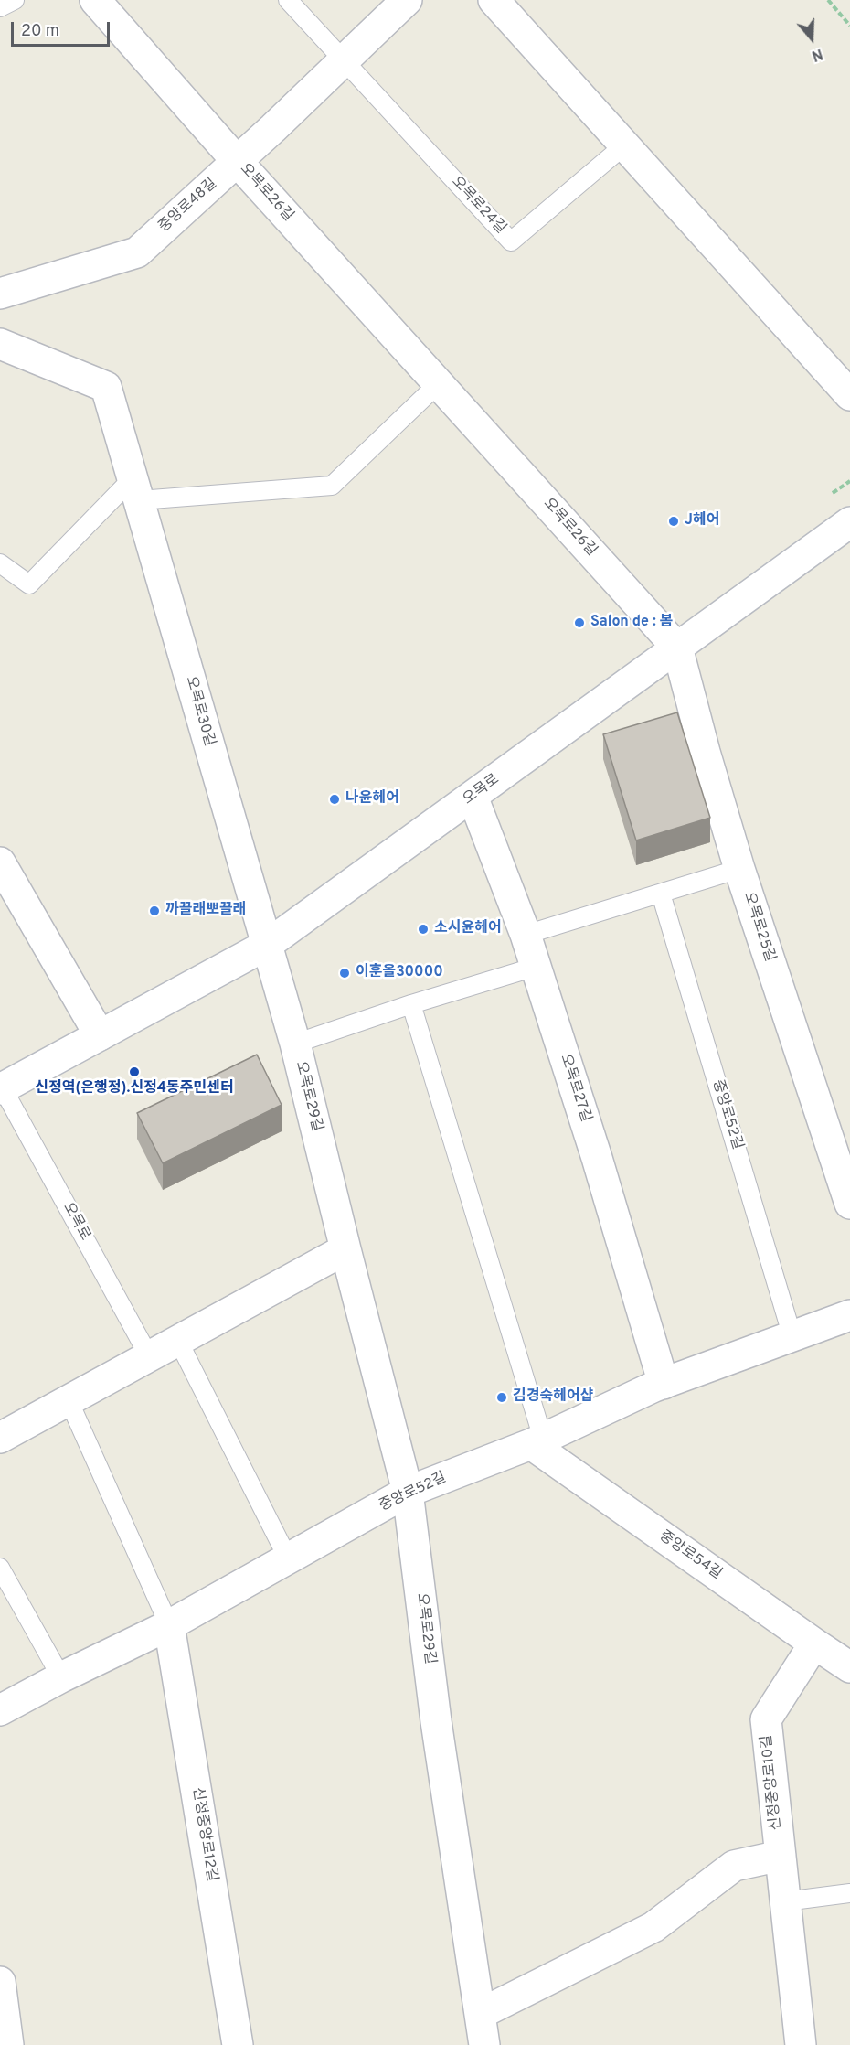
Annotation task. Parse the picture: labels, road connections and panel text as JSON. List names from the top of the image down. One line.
{"streets":{"street":["오목로26길","중앙로48길","오목로30길","오목로","오목로25길","오목로27길","오목로29길","중앙로52길","중앙로54길","신정중앙로10길","신정중앙로12길"],"lane":["오목로24길"]},"crossings":[["오목로26길","중앙로48길"],["오목로26길","오목로"],["오목로26길","오목로25길"],["중앙로48길","오목로24길"],["오목로30길","오목로"],["오목로30길","오목로29길"],["오목로","오목로25길"],["오목로","오목로27길"],["오목로","오목로29길"],["오목로27길","중앙로52길"],["오목로29길","중앙로52길"],["중앙로52길","중앙로54길"],["중앙로52길","신정중앙로12길"],["중앙로54길","신정중앙로10길"]],"places":["J헤어","Salon de : 봄","나윤헤어","까끌래뽀끌래","소시윤헤어","이훈올30000","신정역(은행정).신정4동주민센터","김경숙헤어샵"],"scale_bar":"20 m","north":"bottom"}
